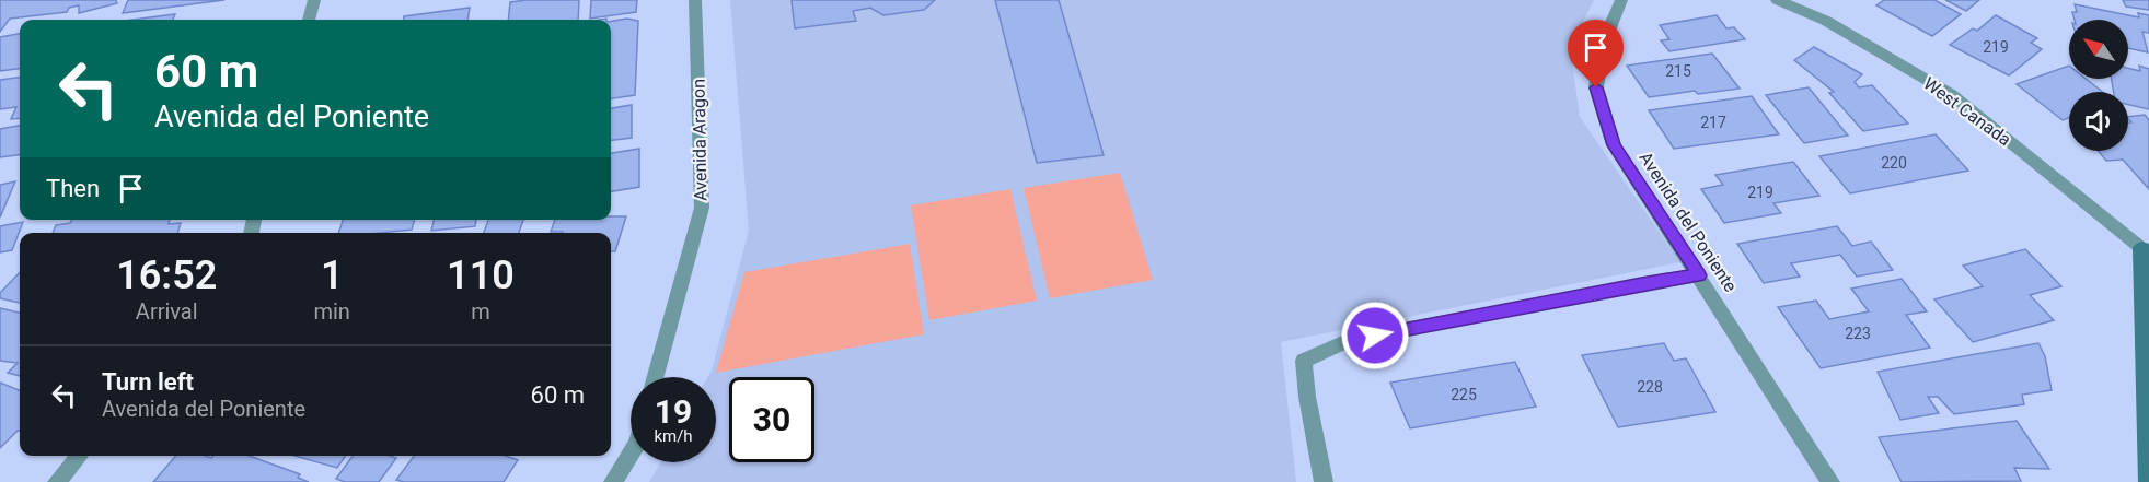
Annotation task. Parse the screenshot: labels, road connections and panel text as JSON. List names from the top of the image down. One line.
{"streets":{"street":["West Canada","Avenida Aragon","Avenida del Poniente"]},"house_numbers":["219","215","217","220","219","223","228","225"],"north":"top left","page":{"turn":["60 m","Avenida del Poniente"],"then":"Then","eta":["16:52","Arrival","1","min","110","m"],"list":[{"name":"Turn left","note":"Avenida del Poniente","value":"60 m"}],"speed":"19 km/h","limit":"30"}}
